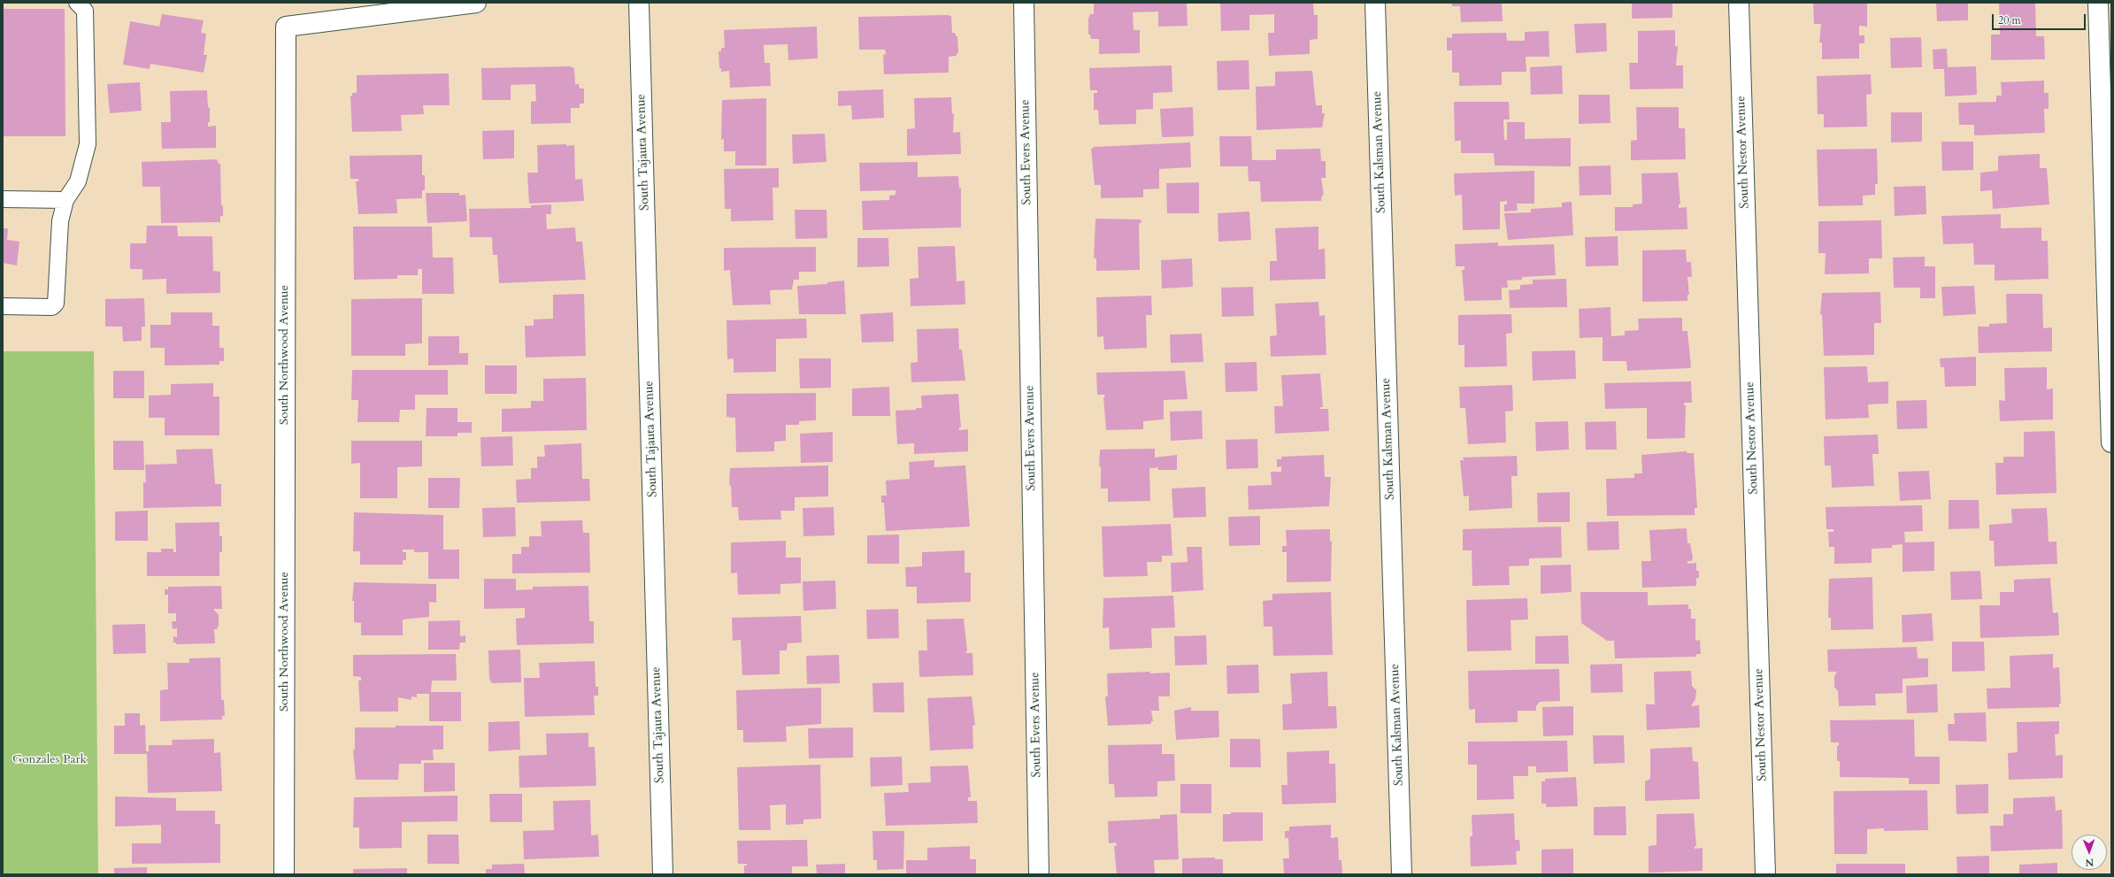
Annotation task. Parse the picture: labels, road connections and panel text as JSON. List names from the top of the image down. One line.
{"streets":{"street":["South Tajauta Avenue","South Evers Avenue","South Kalsman Avenue","South Nestor Avenue","South Northwood Avenue"]},"parks":["Gonzales Park"],"scale_bar":"20 m","north":"bottom"}
